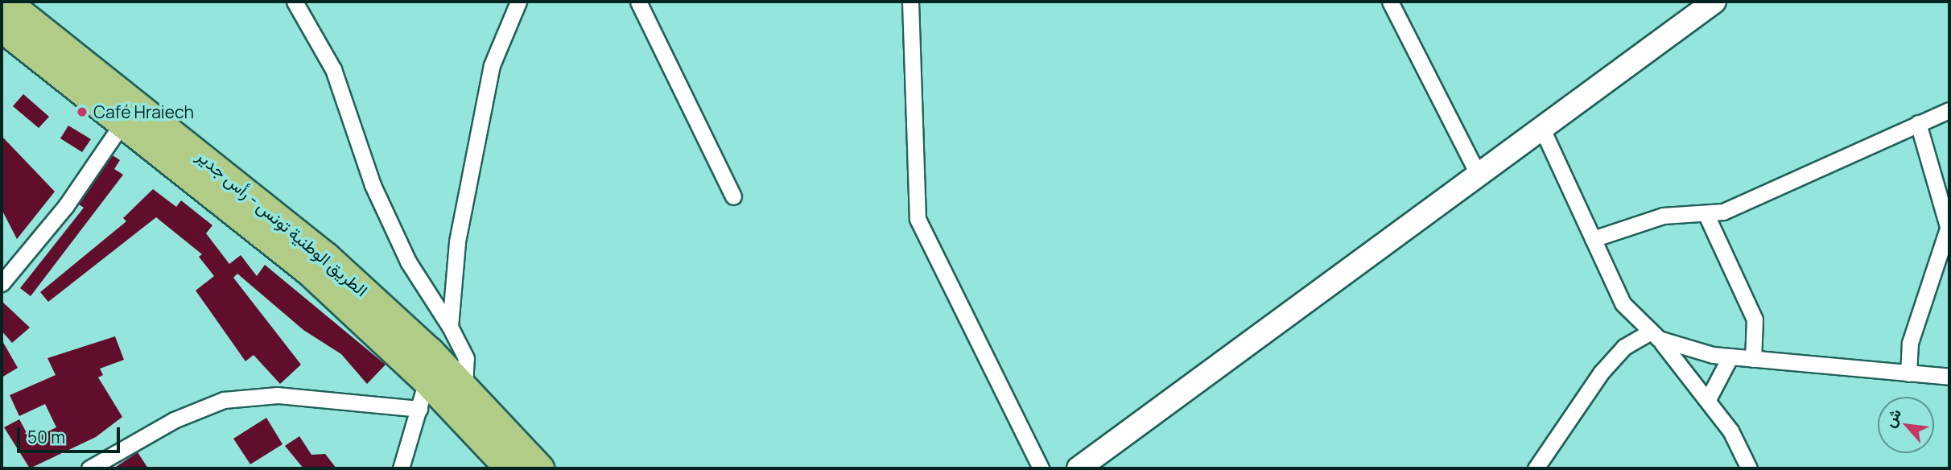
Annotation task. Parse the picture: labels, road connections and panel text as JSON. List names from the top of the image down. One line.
{"streets":{"highway":["الطريق الوطنية تونس - رأس جدير"]},"places":["Café Hraiech"],"scale_bar":"50 m","north":"top left"}
